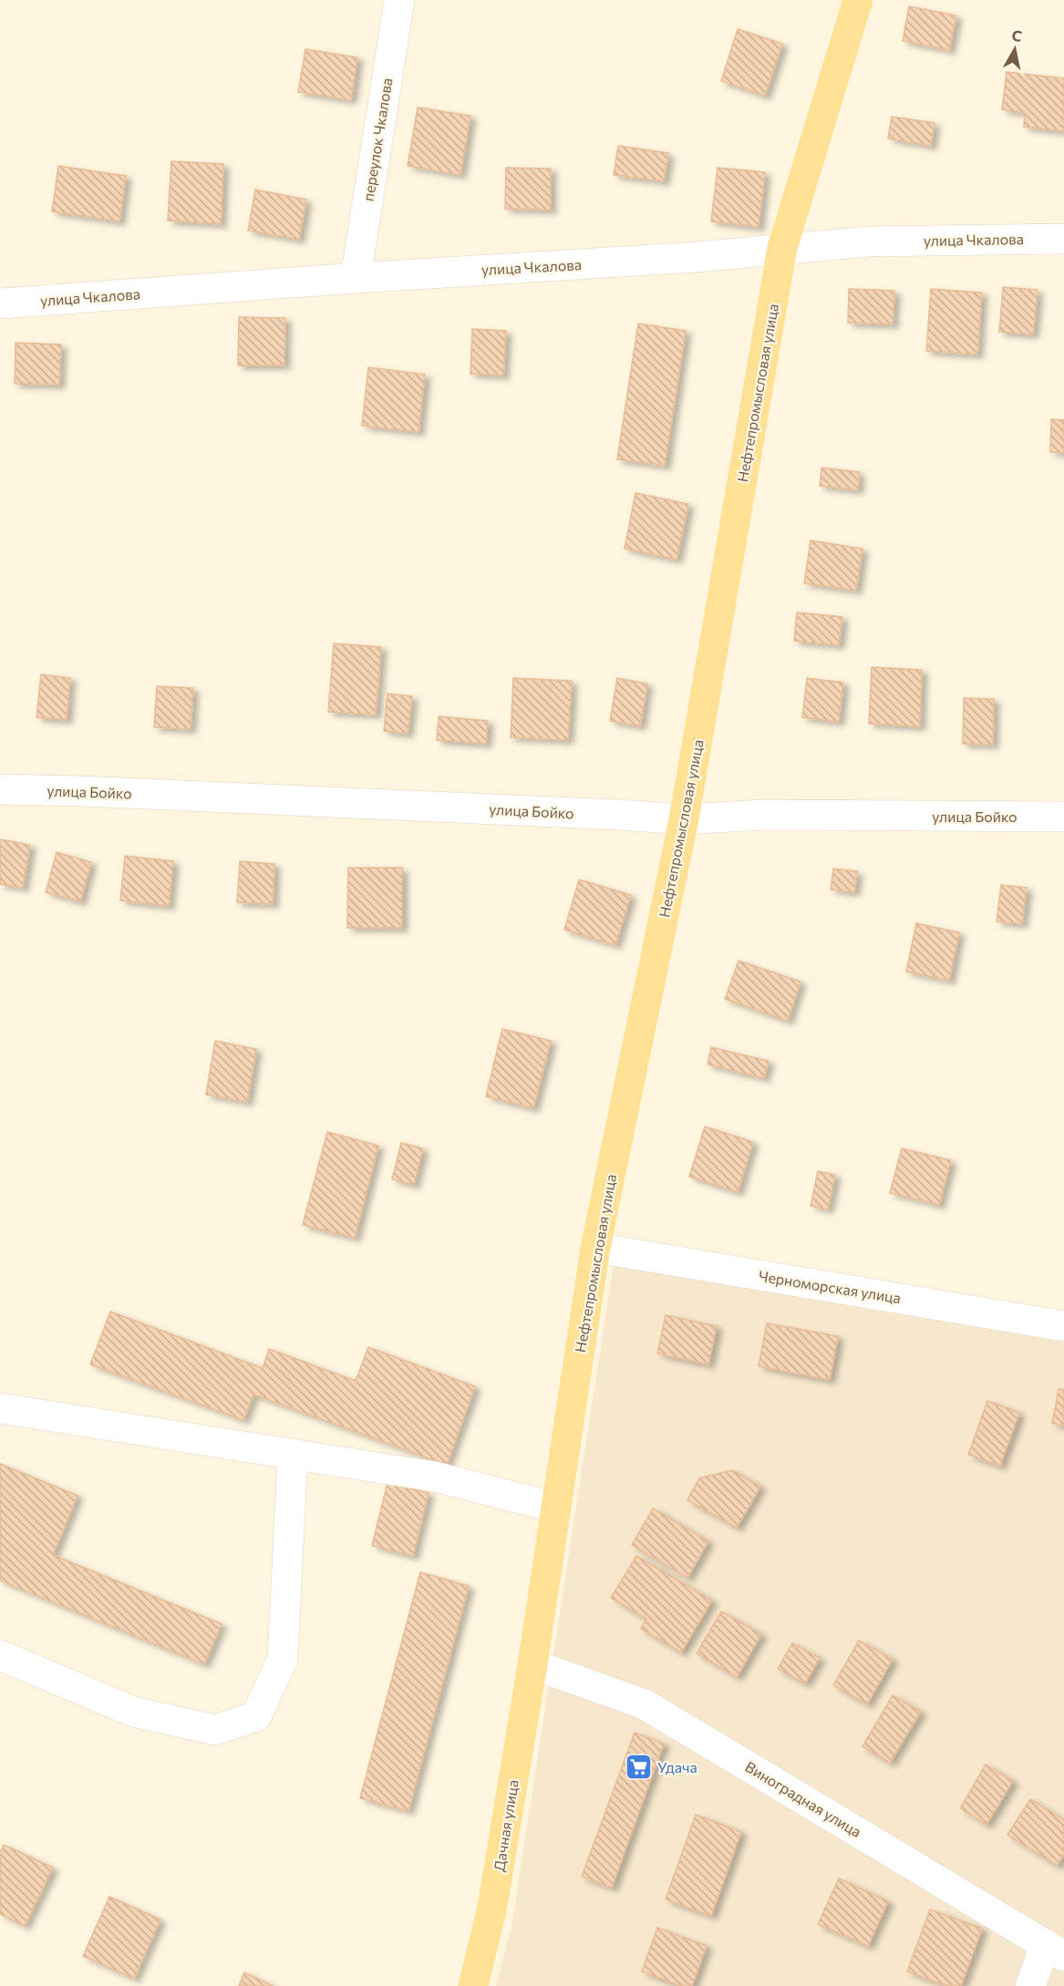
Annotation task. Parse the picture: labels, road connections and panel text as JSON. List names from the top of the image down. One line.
{"streets":{"main road":["Нефтепромысловая улица","Дачная улица"],"street":["переулок Чкалова","улица Чкалова","улица Бойко","Черноморская улица","Виноградная улица"]},"crossings":[["переулок Чкалова","улица Чкалова"],["улица Чкалова","Нефтепромысловая улица"],["Нефтепромысловая улица","улица Бойко"],["Нефтепромысловая улица","Черноморская улица"],["Нефтепромысловая улица","Виноградная улица"],["Нефтепромысловая улица","Дачная улица"],["Виноградная улица","Дачная улица"]],"places":{"supermarket":["Удача"]},"north":"top"}
